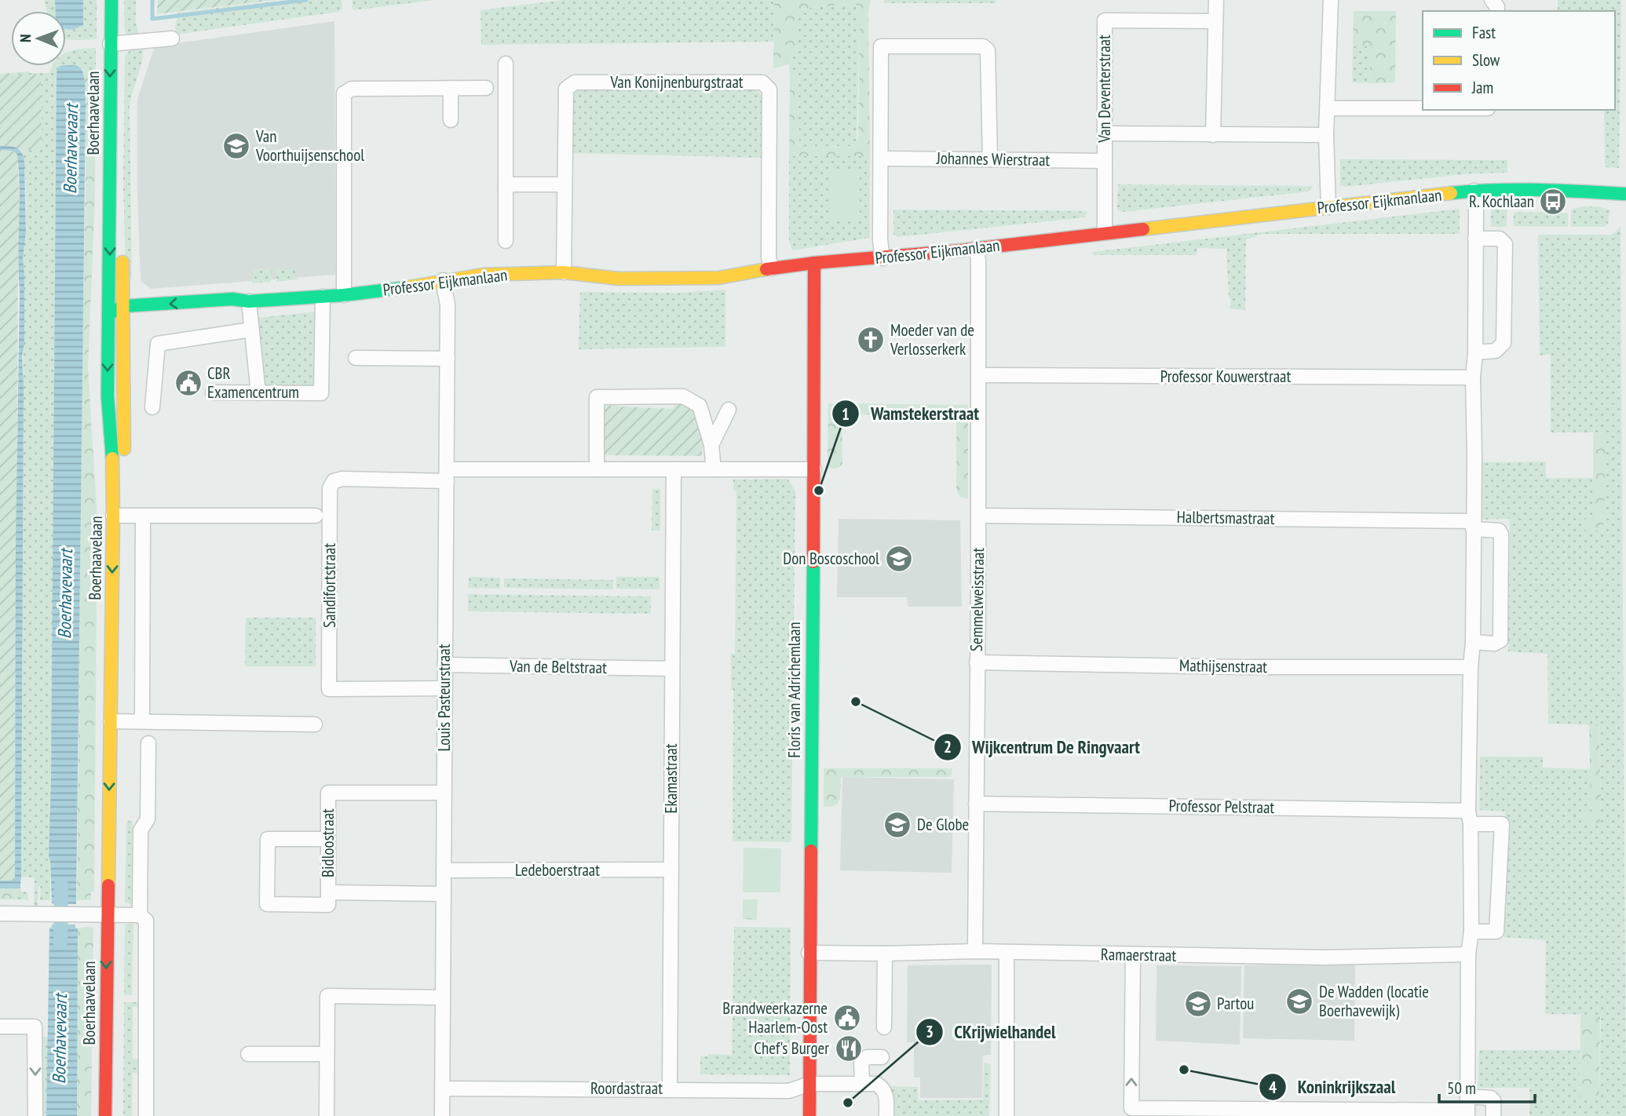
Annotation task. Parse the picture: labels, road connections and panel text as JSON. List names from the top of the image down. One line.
{"streets":{"street":["Van Konijnenburgstraat","Van Deventerstraat","Boerhaavelaan","Johannes Wierstraat","Professor Eijkmanlaan","Professor Kouwerstraat","Halbertsmastraat","Sandifortstraat","Semmelweisstraat","Mathijsenstraat","Van de Beltstraat","Floris van Adrichemlaan","Louis Pasteurstraat","Ekamastraat","Professor Pelstraat","Bidloostraat","Ledeboerstraat","Ramaerstraat","Roordastraat"]},"crossings":[["Van Konijnenburgstraat","Professor Eijkmanlaan"],["Van Deventerstraat","Johannes Wierstraat"],["Van Deventerstraat","Professor Eijkmanlaan"],["Boerhaavelaan","Professor Eijkmanlaan"],["Professor Eijkmanlaan","Semmelweisstraat"],["Professor Eijkmanlaan","Floris van Adrichemlaan"],["Professor Eijkmanlaan","Louis Pasteurstraat"],["Professor Kouwerstraat","Semmelweisstraat"],["Halbertsmastraat","Semmelweisstraat"],["Sandifortstraat","Louis Pasteurstraat"],["Semmelweisstraat","Mathijsenstraat"],["Semmelweisstraat","Professor Pelstraat"],["Semmelweisstraat","Ramaerstraat"],["Van de Beltstraat","Louis Pasteurstraat"],["Van de Beltstraat","Ekamastraat"],["Floris van Adrichemlaan","Ramaerstraat"],["Floris van Adrichemlaan","Roordastraat"],["Louis Pasteurstraat","Bidloostraat"],["Louis Pasteurstraat","Ledeboerstraat"],["Louis Pasteurstraat","Roordastraat"],["Ekamastraat","Ledeboerstraat"],["Ekamastraat","Roordastraat"]],"water":["Boerhavevaart"],"places":{"school or university":["Van Voorthuijsenschool","Don Boscoschool","De Globe","De Wadden (locatie Boerhavewijk)","Partou"],"bus stop":["R. Kochlaan"],"church":["Moeder van de Verlosserkerk"],"public building":["CBR Examencentrum","Brandweerkazerne Haarlem-Oost"],"other":["Wamstekerstraat","Wijkcentrum De Ringvaart","Koninkrijkszaal","CKrijwielhandel"],"restaurant":["Chef's Burger"]},"legend":["Fast","Slow","Jam"],"scale_bar":"50 m","north":"left"}
